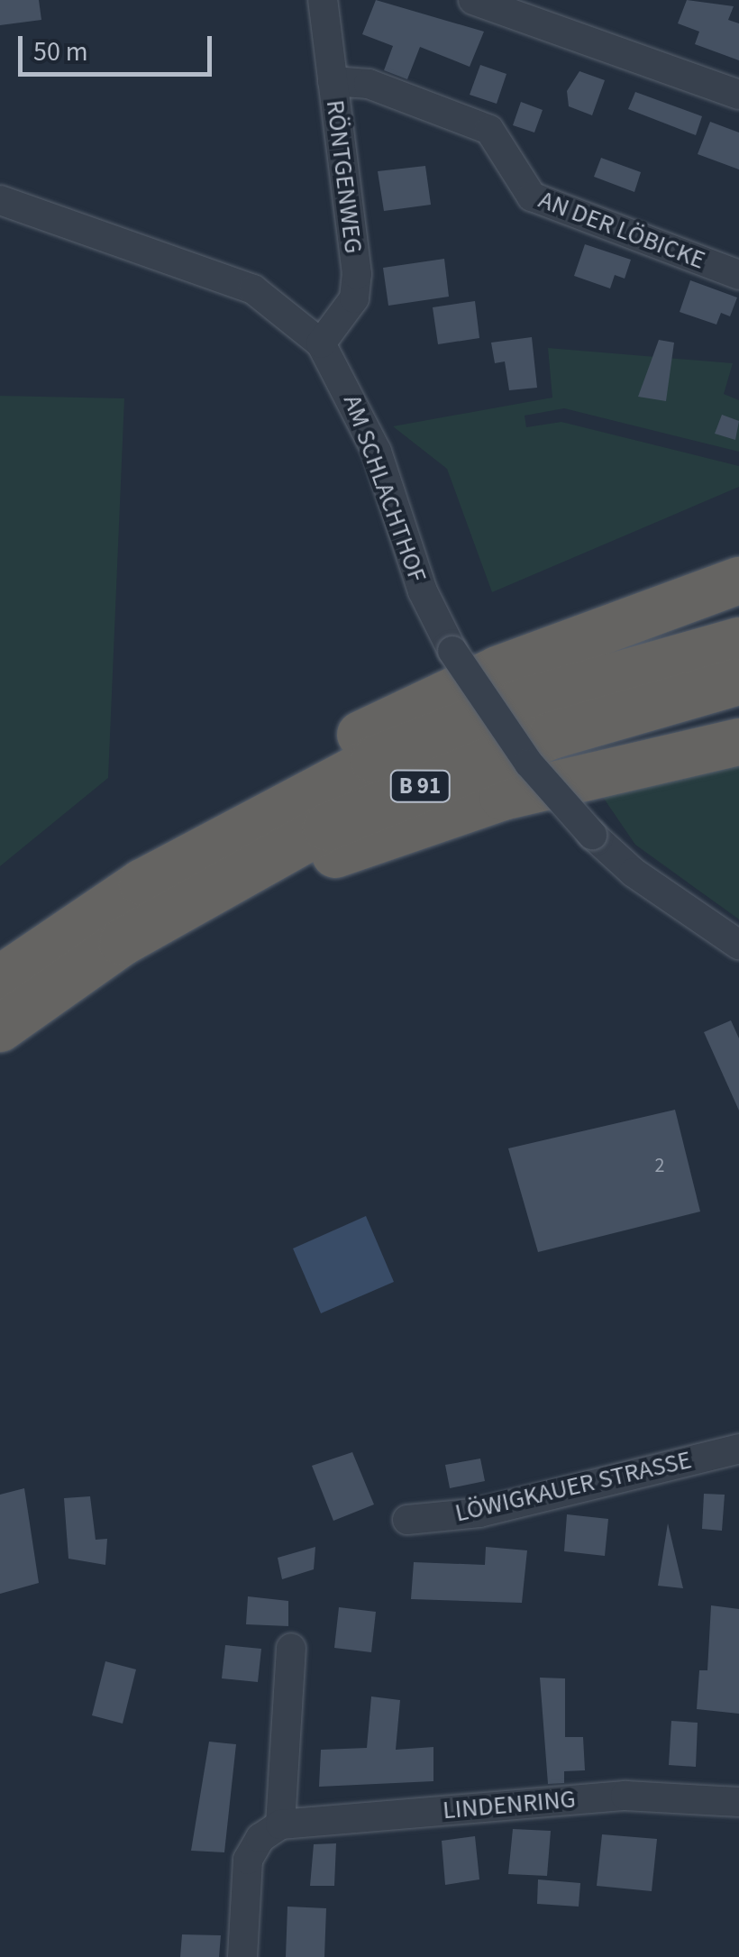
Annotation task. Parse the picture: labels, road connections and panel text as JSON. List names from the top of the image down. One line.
{"streets":{"highway":["B 91"],"street":["RÖNTGENWEG","AN DER LÖBICKE","AM SCHLACHTHOF","LÖWIGKAUER STRASSE","LINDENRING"]},"crossings":[["RÖNTGENWEG","AN DER LÖBICKE"],["RÖNTGENWEG","AM SCHLACHTHOF"]],"house_numbers":["2"],"scale_bar":"50 m"}
